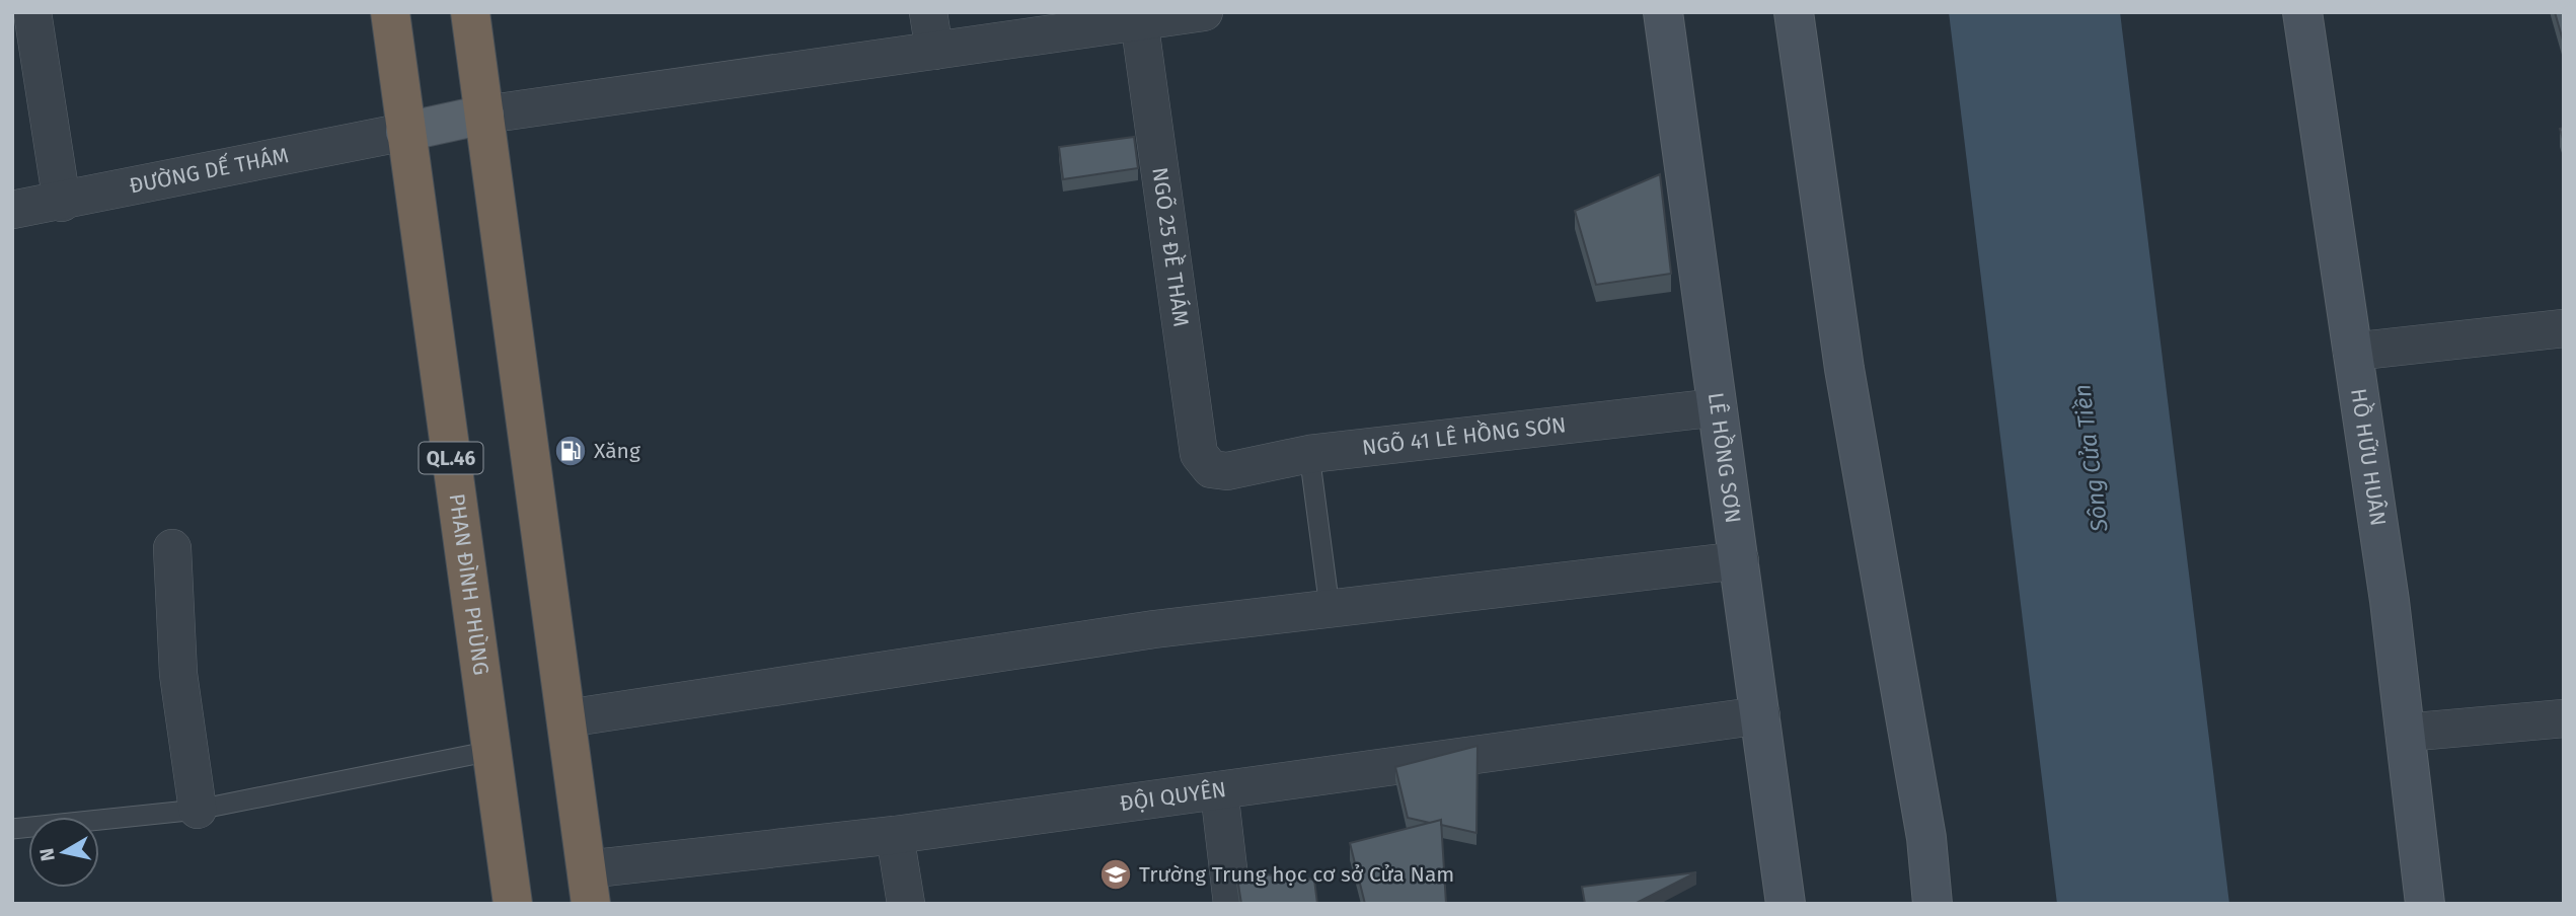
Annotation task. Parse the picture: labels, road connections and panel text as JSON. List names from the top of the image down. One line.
{"streets":{"highway":["QL.46","PHAN ĐÌNH PHÙNG"],"street":["ĐƯỜNG DẾ THÁM","NGÕ 25 ĐỀ THÁM","NGÕ 41 LÊ HỒNG SƠN","HỒ HỮU HUÂN","LÊ HỒNG SƠN","ĐỘI QUYÊN"]},"crossings":[["ĐƯỜNG DẾ THÁM","PHAN ĐÌNH PHÙNG"],["NGÕ 25 ĐỀ THÁM","NGÕ 41 LÊ HỒNG SƠN"],["NGÕ 41 LÊ HỒNG SƠN","LÊ HỒNG SƠN"],["LÊ HỒNG SƠN","ĐỘI QUYÊN"]],"water":["Sông Cửa Tiền"],"places":{"fuel station":["Xăng"],"school or university":["Trường Trung học cơ sở Cửa Nam"]},"north":"left"}
